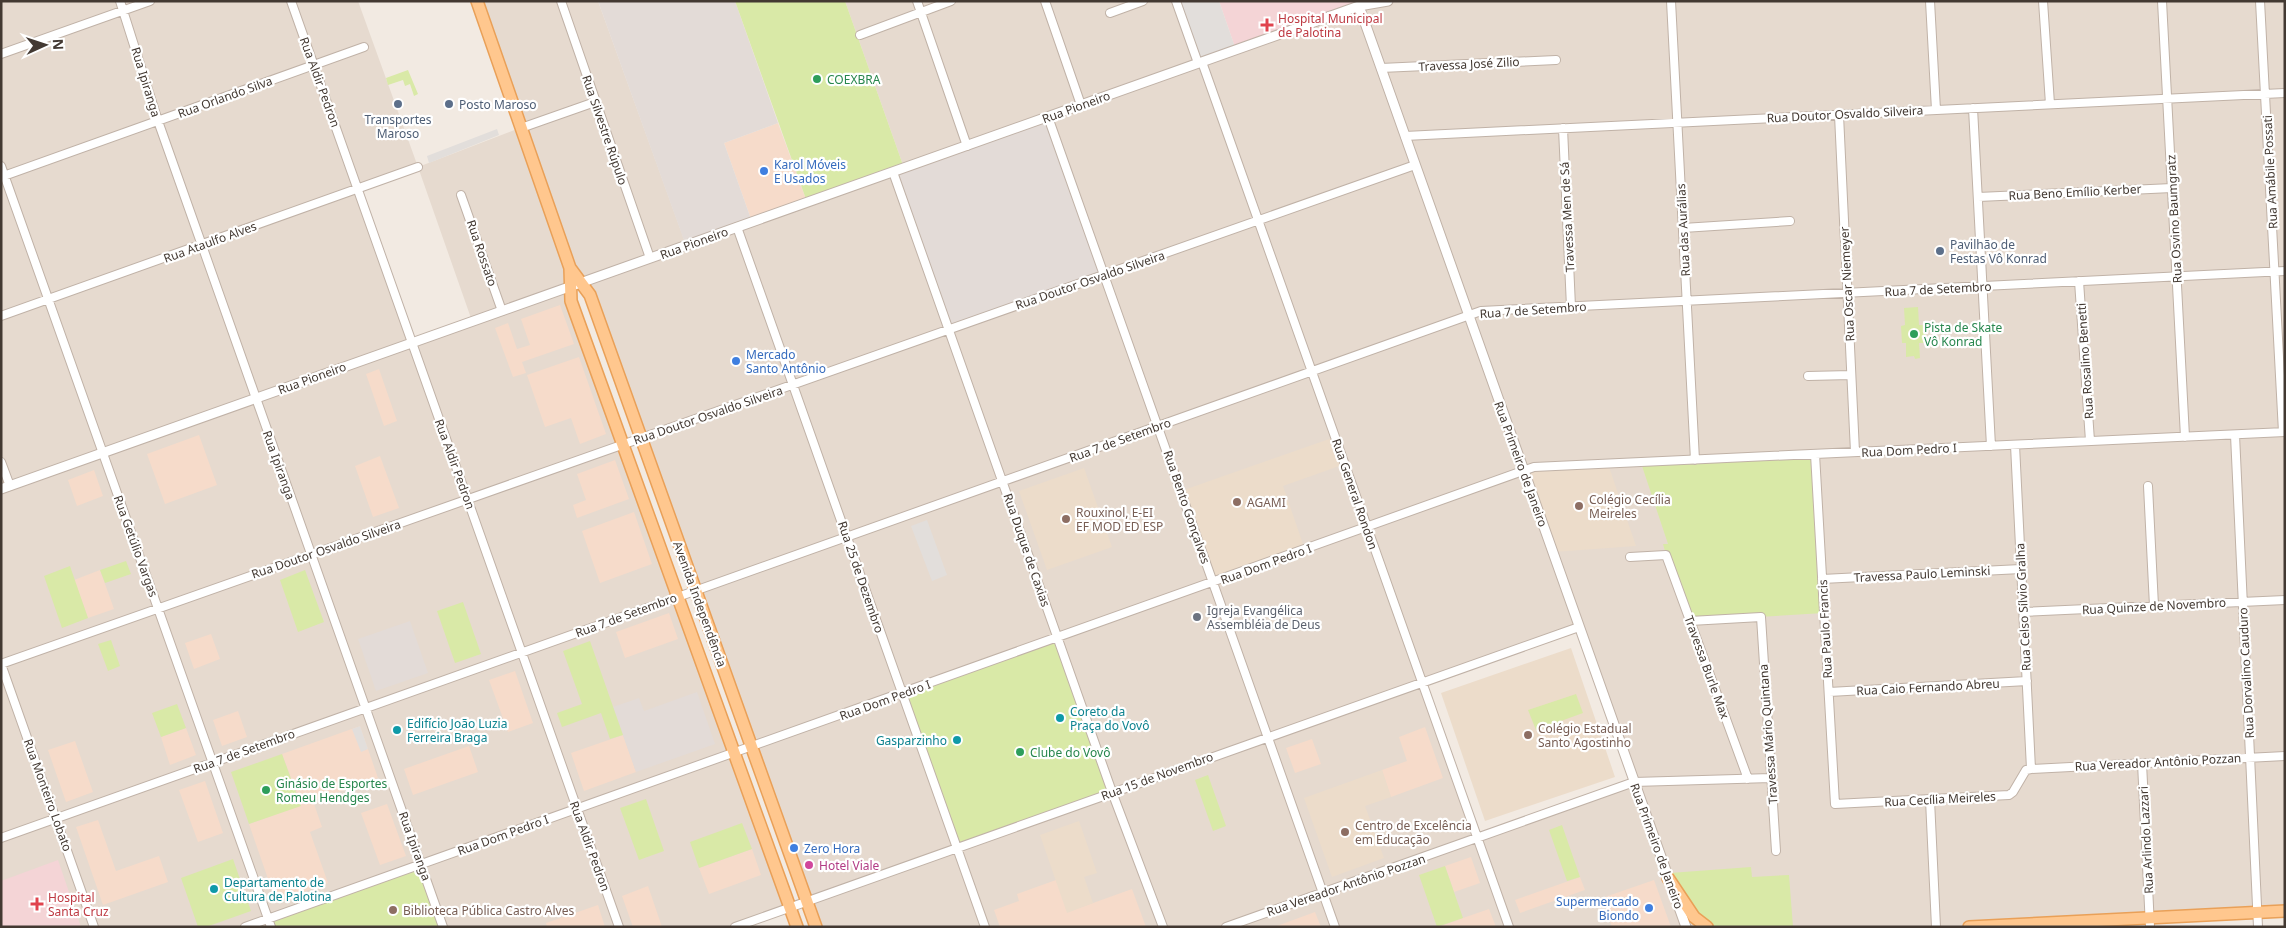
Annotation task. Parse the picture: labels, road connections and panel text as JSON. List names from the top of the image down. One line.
{"streets":{"main road":["Avenida Independência"],"street":["Travessa José Zilio","Rua Ipiranga","Rua Aldir Pedron","Rua Orlando Silva","Rua Pioneiro","Rua Doutor Osvaldo Silveira","Rua Silvestre Rúpulo","Rua Amábile Possati","Rua Beno Emílio Kerber","Travessa Men de Sá","Rua Osvino Baumgratz","Rua das Aurálias","Rua Ataulfo Alves","Rua Rossato","Rua Oscar Niemeyer","Rua 7 de Setembro","Rua Rosalino Benetti","Rua Dom Pedro I","Rua Primeiro de Janeiro","Rua General Rondon","Rua Bento Gonçalves","Rua Getúlio Vargas","Rua Duque de Caxias","Travessa Paulo Leminski","Rua 25 de Dezembro","Rua Quinze de Novembro","Rua Celso Sílvio Gralha","Rua Paulo Francis","Travessa Burle Max","Rua Dorvalino Cauduro","Rua Caio Fernando Abreu","Travessa Mário Quintana","Rua Vereador Antônio Pozzan","Rua 15 de Novembro","Rua Monteiro Lobato","Rua Cecília Meireles","Rua Arlindo Lazzari"]},"crossings":[["Travessa José Zilio","Rua Primeiro de Janeiro"],["Rua Ipiranga","Rua Orlando Silva"],["Rua Ipiranga","Rua Pioneiro"],["Rua Ipiranga","Rua Doutor Osvaldo Silveira"],["Rua Ipiranga","Rua Ataulfo Alves"],["Rua Ipiranga","Rua 7 de Setembro"],["Rua Ipiranga","Rua Dom Pedro I"],["Rua Aldir Pedron","Rua Orlando Silva"],["Rua Aldir Pedron","Rua Pioneiro"],["Rua Aldir Pedron","Rua Doutor Osvaldo Silveira"],["Rua Aldir Pedron","Rua Ataulfo Alves"],["Rua Aldir Pedron","Rua 7 de Setembro"],["Rua Aldir Pedron","Rua Dom Pedro I"],["Rua Orlando Silva","Rua Getúlio Vargas"],["Rua Pioneiro","Rua Silvestre Rúpulo"],["Rua Pioneiro","Rua Rossato"],["Rua Pioneiro","Rua Primeiro de Janeiro"],["Rua Pioneiro","Rua General Rondon"],["Rua Pioneiro","Rua Bento Gonçalves"],["Rua Pioneiro","Rua Getúlio Vargas"],["Rua Pioneiro","Rua Duque de Caxias"],["Rua Pioneiro","Rua 25 de Dezembro"],["Rua Pioneiro","Avenida Independência"],["Rua Doutor Osvaldo Silveira","Rua Amábile Possati"],["Rua Doutor Osvaldo Silveira","Travessa Men de Sá"],["Rua Doutor Osvaldo Silveira","Rua Osvino Baumgratz"],["Rua Doutor Osvaldo Silveira","Rua das Aurálias"],["Rua Doutor Osvaldo Silveira","Rua Oscar Niemeyer"],["Rua Doutor Osvaldo Silveira","Rua Primeiro de Janeiro"],["Rua Doutor Osvaldo Silveira","Rua General Rondon"],["Rua Doutor Osvaldo Silveira","Rua Bento Gonçalves"],["Rua Doutor Osvaldo Silveira","Rua Getúlio Vargas"],["Rua Doutor Osvaldo Silveira","Rua Duque de Caxias"],["Rua Doutor Osvaldo Silveira","Rua 25 de Dezembro"],["Rua Doutor Osvaldo Silveira","Avenida Independência"],["Rua Doutor Osvaldo Silveira","Rua Monteiro Lobato"],["Rua Amábile Possati","Rua 7 de Setembro"],["Rua Amábile Possati","Rua Dom Pedro I"],["Rua Beno Emílio Kerber","Rua Osvino Baumgratz"],["Travessa Men de Sá","Rua 7 de Setembro"],["Rua Osvino Baumgratz","Rua 7 de Setembro"],["Rua Osvino Baumgratz","Rua Dom Pedro I"],["Rua das Aurálias","Rua 7 de Setembro"],["Rua das Aurálias","Rua Dom Pedro I"],["Rua Ataulfo Alves","Rua Getúlio Vargas"],["Rua Oscar Niemeyer","Rua 7 de Setembro"],["Rua Oscar Niemeyer","Rua Dom Pedro I"],["Rua 7 de Setembro","Rua Rosalino Benetti"],["Rua 7 de Setembro","Rua Primeiro de Janeiro"],["Rua 7 de Setembro","Rua General Rondon"],["Rua 7 de Setembro","Rua Bento Gonçalves"],["Rua 7 de Setembro","Rua Getúlio Vargas"],["Rua 7 de Setembro","Rua Duque de Caxias"],["Rua 7 de Setembro","Rua 25 de Dezembro"],["Rua 7 de Setembro","Avenida Independência"],["Rua 7 de Setembro","Rua Monteiro Lobato"],["Rua Rosalino Benetti","Rua Dom Pedro I"],["Rua Dom Pedro I","Rua Primeiro de Janeiro"],["Rua Dom Pedro I","Rua General Rondon"],["Rua Dom Pedro I","Rua Bento Gonçalves"],["Rua Dom Pedro I","Rua Getúlio Vargas"],["Rua Dom Pedro I","Rua Duque de Caxias"],["Rua Dom Pedro I","Rua 25 de Dezembro"],["Rua Dom Pedro I","Avenida Independência"],["Rua Dom Pedro I","Rua Celso Sílvio Gralha"],["Rua Dom Pedro I","Rua Paulo Francis"],["Rua Dom Pedro I","Rua Dorvalino Cauduro"],["Rua Primeiro de Janeiro","Rua Vereador Antônio Pozzan"],["Rua Primeiro de Janeiro","Rua 15 de Novembro"],["Rua General Rondon","Rua Vereador Antônio Pozzan"],["Rua General Rondon","Rua 15 de Novembro"],["Rua Bento Gonçalves","Rua Vereador Antônio Pozzan"],["Rua Bento Gonçalves","Rua 15 de Novembro"],["Rua Duque de Caxias","Rua 15 de Novembro"],["Travessa Paulo Leminski","Rua Celso Sílvio Gralha"],["Travessa Paulo Leminski","Rua Paulo Francis"],["Rua 25 de Dezembro","Rua 15 de Novembro"],["Avenida Independência","Rua 15 de Novembro"],["Rua Quinze de Novembro","Rua Celso Sílvio Gralha"],["Rua Quinze de Novembro","Rua Dorvalino Cauduro"],["Rua Celso Sílvio Gralha","Rua Caio Fernando Abreu"],["Rua Celso Sílvio Gralha","Rua Vereador Antônio Pozzan"],["Rua Celso Sílvio Gralha","Rua Cecília Meireles"],["Rua Paulo Francis","Rua Caio Fernando Abreu"],["Rua Paulo Francis","Rua Cecília Meireles"],["Travessa Burle Max","Travessa Mário Quintana"],["Travessa Burle Max","Rua Vereador Antônio Pozzan"],["Rua Dorvalino Cauduro","Rua Vereador Antônio Pozzan"],["Travessa Mário Quintana","Rua Vereador Antônio Pozzan"],["Rua Vereador Antônio Pozzan","Rua Cecília Meireles"],["Rua Vereador Antônio Pozzan","Rua Arlindo Lazzari"]],"places":{"health":["Hospital Municipal de Palotina","Hospital Santa Cruz"],"other":["COEXBRA","Transportes Maroso","Posto Maroso","Karol Móveis E Usados","Pavilhão de Festas Vô Konrad","Pista de Skate Vô Konrad","Mercado Santo Antônio","AGAMI","Colégio Cecília Meireles","Rouxinol, E-EI EF MOD ED ESP","Igreja Evangélica Assembléia de Deus","Coreto da Praça do Vovô","Edifício João Luzia Ferreira Braga","Colégio Estadual Santo Agostinho","Gasparzinho","Clube do Vovô","Ginásio de Esportes Romeu Hendges","Centro de Excelência em Educação","Zero Hora","Hotel Viale","Departamento de Cultura de Palotina","Supermercado Biondo","Biblioteca Pública Castro Alves"]},"north":"right"}
